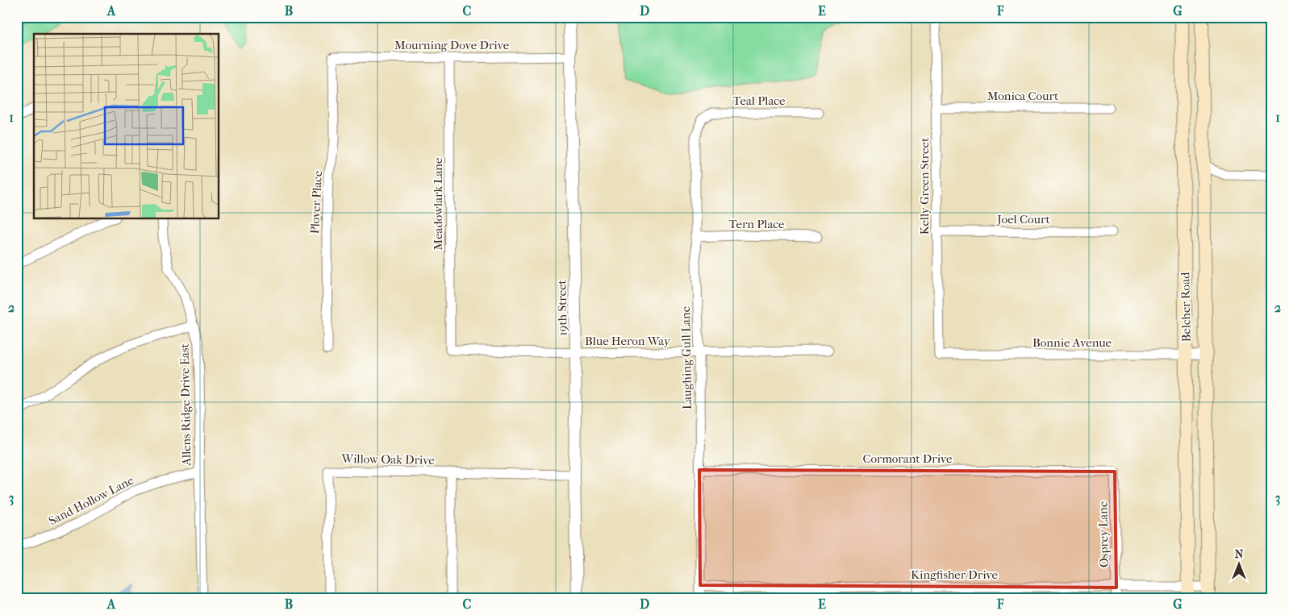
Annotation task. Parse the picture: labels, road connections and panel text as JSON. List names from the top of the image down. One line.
{"streets":{"main road":["Belcher Road"],"street":["Mourning Dove Drive","Monica Court","Teal Place","Kelly Green Street","Plover Place","Meadowlark Lane","Joel Court","Tern Place","19th Street","Blue Heron Way","Bonnie Avenue","Laughing Gull Lane","Allens Ridge Drive East","Cormorant Drive","Willow Oak Drive","Sand Hollow Lane","Osprey Lane","Kingfisher Drive"]},"crossings":[["Mourning Dove Drive","Plover Place"],["Mourning Dove Drive","Meadowlark Lane"],["Mourning Dove Drive","19th Street"],["Monica Court","Kelly Green Street"],["Teal Place","Laughing Gull Lane"],["Kelly Green Street","Joel Court"],["Kelly Green Street","Bonnie Avenue"],["Meadowlark Lane","Blue Heron Way"],["Tern Place","Laughing Gull Lane"],["Belcher Road","Bonnie Avenue"],["Belcher Road","Kingfisher Drive"],["19th Street","Blue Heron Way"],["19th Street","Willow Oak Drive"],["Blue Heron Way","Laughing Gull Lane"],["Laughing Gull Lane","Cormorant Drive"],["Laughing Gull Lane","Kingfisher Drive"],["Allens Ridge Drive East","Sand Hollow Lane"],["Cormorant Drive","Osprey Lane"],["Osprey Lane","Kingfisher Drive"]],"north":"top","grid":{"columns":["A","B","C","D","E","F","G"],"rows":["1","2","3"]}}
